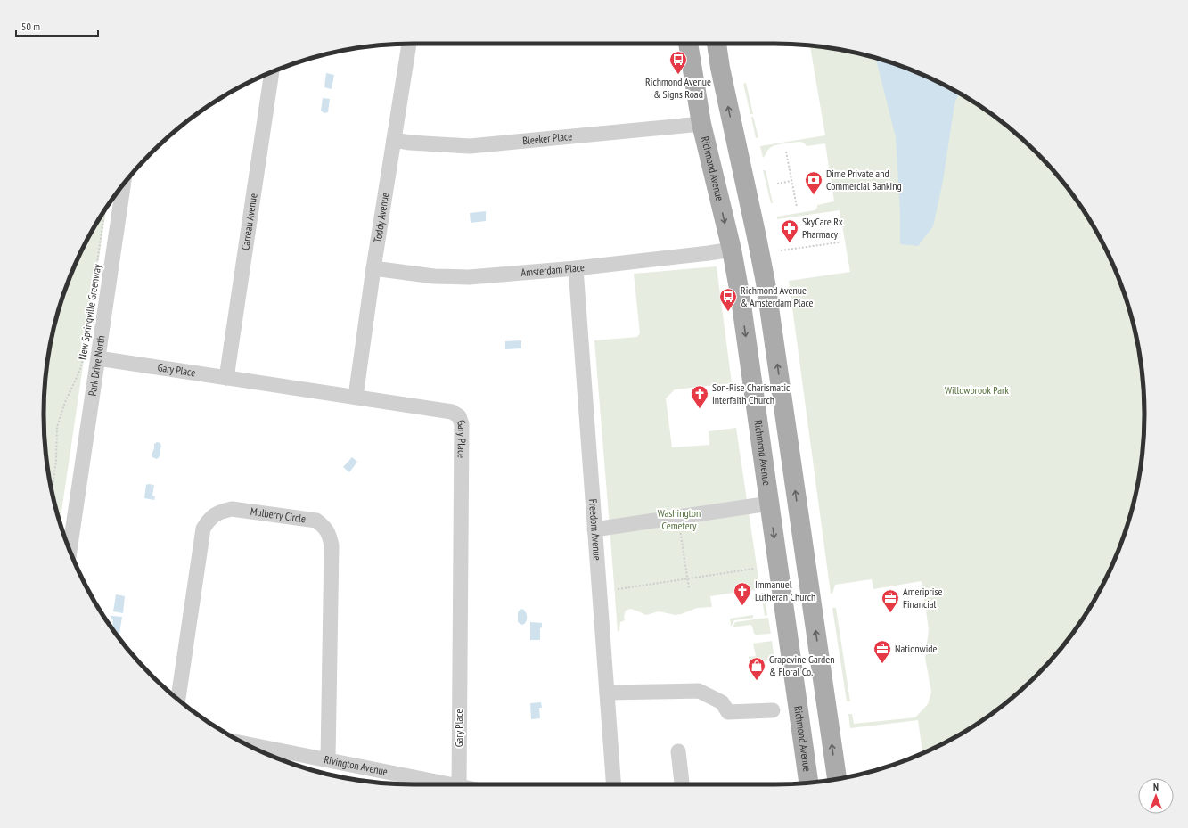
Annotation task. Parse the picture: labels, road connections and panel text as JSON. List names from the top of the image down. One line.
{"streets":{"main road":["Richmond Avenue"],"street":["Bleeker Place","Toddy Avenue","Carreau Avenue","Amsterdam Place","Park Drive North","Gary Place","Mulberry Circle","Freedom Avenue","Rivington Avenue"],"path":["New Springville Greenway"]},"crossings":[["Bleeker Place","Richmond Avenue"],["Bleeker Place","Toddy Avenue"],["Richmond Avenue","Amsterdam Place"],["Toddy Avenue","Amsterdam Place"],["Toddy Avenue","Gary Place"],["Carreau Avenue","Gary Place"],["Amsterdam Place","Freedom Avenue"],["Park Drive North","Gary Place"],["Mulberry Circle","Rivington Avenue"]],"parks":["Willowbrook Park","Washington Cemetery"],"places":{"bus stop":["Richmond Avenue & Signs Road","Richmond Avenue & Amsterdam Place"],"bank":["Dime Private and Commercial Banking"],"pharmacy":["SkyCare Rx Pharmacy"],"church":["Son-Rise Charismatic Interfaith Church","Immanuel Lutheran Church"],"office":["Ameriprise Financial","Nationwide"],"shop":["Grapevine Garden & Floral Co."]},"scale_bar":"50 m","north":"top"}
